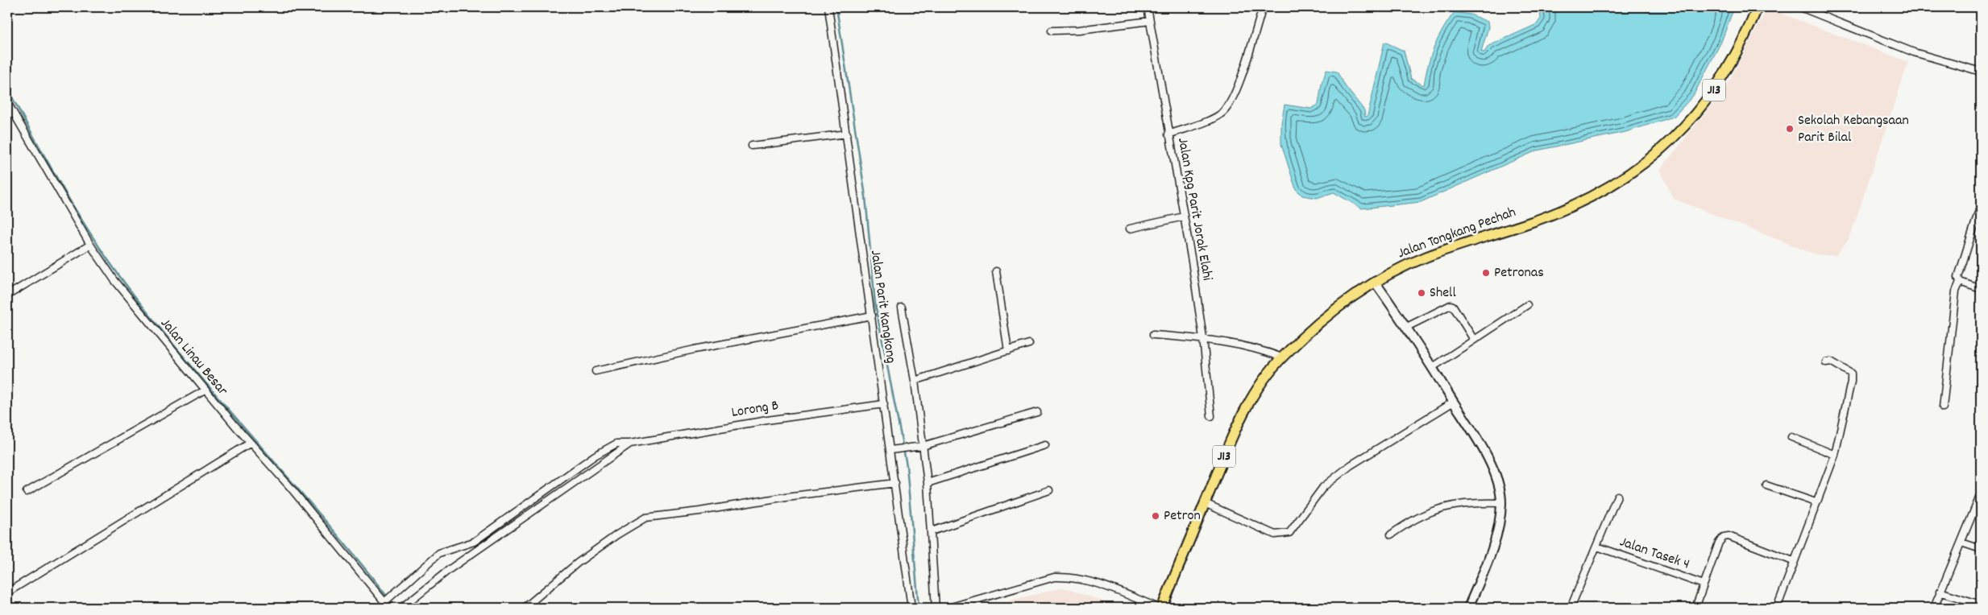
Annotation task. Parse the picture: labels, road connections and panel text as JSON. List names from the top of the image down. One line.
{"streets":{"main road":["J13","Jalan Tongkang Pechah"],"street":["Jalan Kpg Parit Jorak Elahi","Jalan Parit Kangkong","Jalan Linau Besar","Lorong B","Jalan Tasek 4"]},"crossings":[["Jalan Parit Kangkong","Lorong B"],["Jalan Linau Besar","Lorong B"]],"places":["Sekolah Kebangsaan Parit Bilal","Petronas","Shell","Petron"]}
